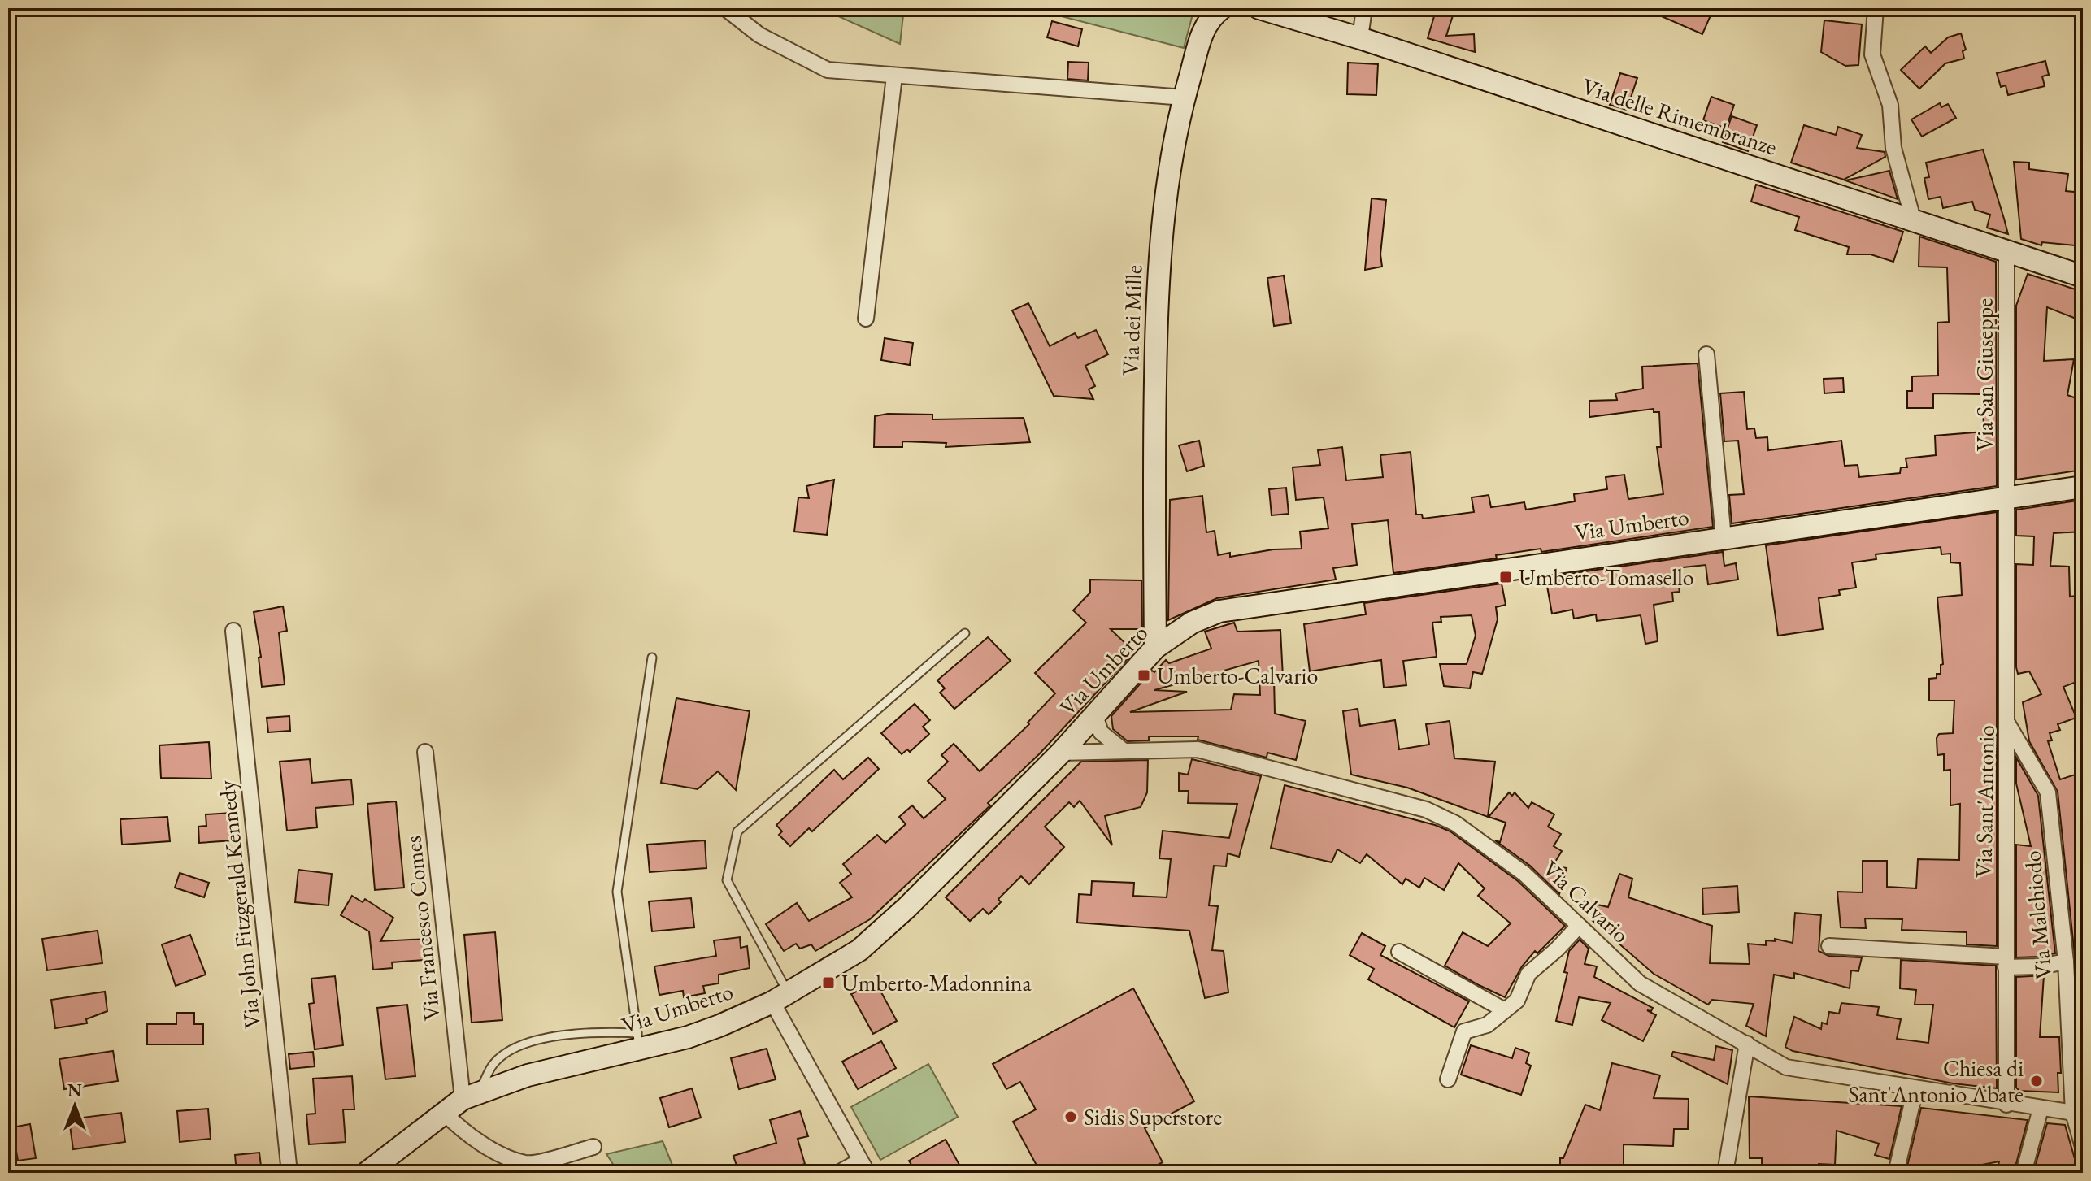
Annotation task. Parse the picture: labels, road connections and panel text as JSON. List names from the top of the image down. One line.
{"streets":{"main road":["Via delle Rimembranze","Via dei Mille","Via Umberto"],"street":["Via San Giuseppe","Via Sant'Antonio","Via Calvario","Via John Fitzgerald Kennedy","Via Malchiodo","Via Francesco Comes"]},"crossings":[["Via delle Rimembranze","Via San Giuseppe"],["Via dei Mille","Via Umberto"],["Via San Giuseppe","Via Umberto"],["Via San Giuseppe","Via Sant'Antonio"],["Via Umberto","Via Sant'Antonio"],["Via Umberto","Via Calvario"],["Via Umberto","Via Francesco Comes"],["Via Sant'Antonio","Via Calvario"],["Via Sant'Antonio","Via Malchiodo"],["Via Calvario","Via Malchiodo"]],"places":{"transit":["Umberto-Tomasello","Umberto-Calvario","Umberto-Madonnina"],"other":["Chiesa di Sant'Antonio Abate","Sidis Superstore"]},"north":"top"}
